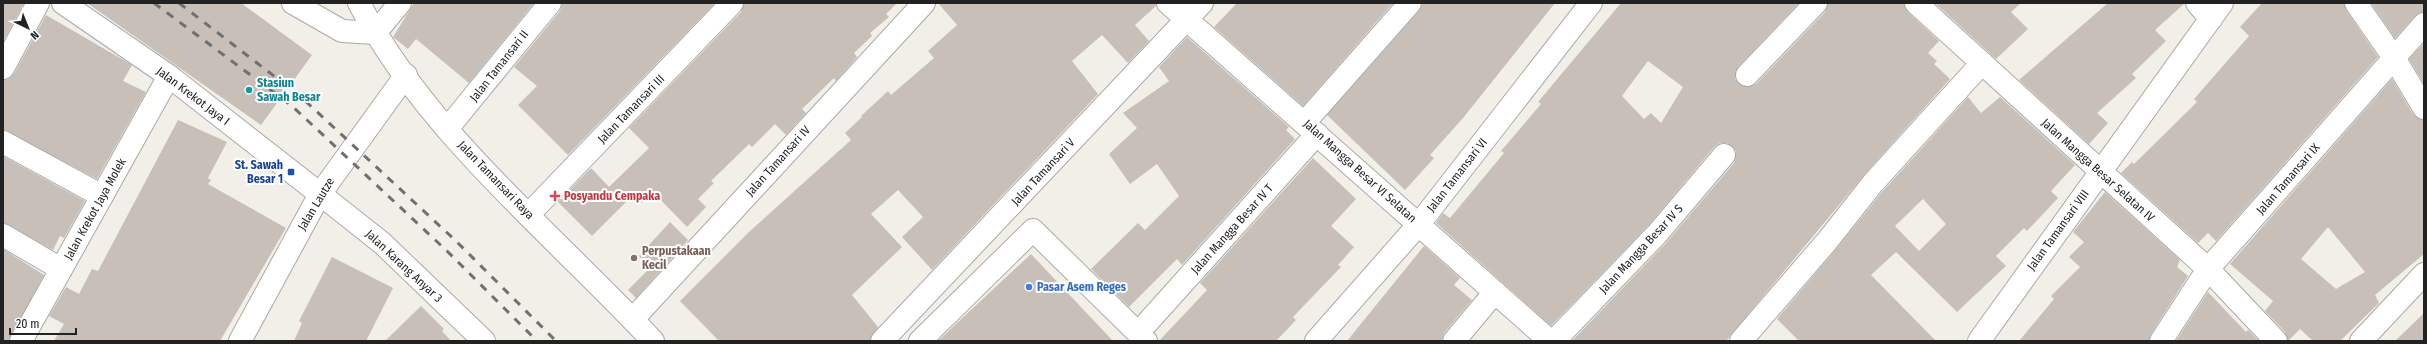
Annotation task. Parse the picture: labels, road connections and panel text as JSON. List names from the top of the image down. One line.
{"streets":{"street":["Jalan Tamansari II","Jalan Krekot Jaya I","Jalan Tamansari III","Jalan Tamansari IV","Jalan Mangga Besar Selatan IV","Jalan Mangga Besar VI Selatan","Jalan Tamansari V","Jalan Tamansari VI","Jalan Tamansari IX","Jalan Tamansari Raya","Jalan Lautze","Jalan Krekot Jaya Molek","Jalan Mangga Besar IV T","Jalan Tamansari VIII","Jalan Mangga Besar IV S","Jalan Karang Anyar 3"]},"crossings":[["Jalan Tamansari II","Jalan Tamansari Raya"],["Jalan Krekot Jaya I","Jalan Lautze"],["Jalan Krekot Jaya I","Jalan Krekot Jaya Molek"],["Jalan Krekot Jaya I","Jalan Karang Anyar 3"],["Jalan Tamansari III","Jalan Tamansari Raya"],["Jalan Tamansari IV","Jalan Tamansari Raya"],["Jalan Mangga Besar Selatan IV","Jalan Tamansari IX"],["Jalan Mangga Besar Selatan IV","Jalan Tamansari VIII"],["Jalan Mangga Besar VI Selatan","Jalan Tamansari V"],["Jalan Mangga Besar VI Selatan","Jalan Tamansari VI"],["Jalan Mangga Besar VI Selatan","Jalan Mangga Besar IV T"],["Jalan Tamansari Raya","Jalan Lautze"],["Jalan Lautze","Jalan Karang Anyar 3"]],"places":{"other":["Stasiun Sawah Besar","Perpustakaan Kecil","Pasar Asem Reges"],"transit":["St. Sawah Besar 1"],"health":["Posyandu Cempaka"]},"scale_bar":"20 m","north":"bottom right"}
